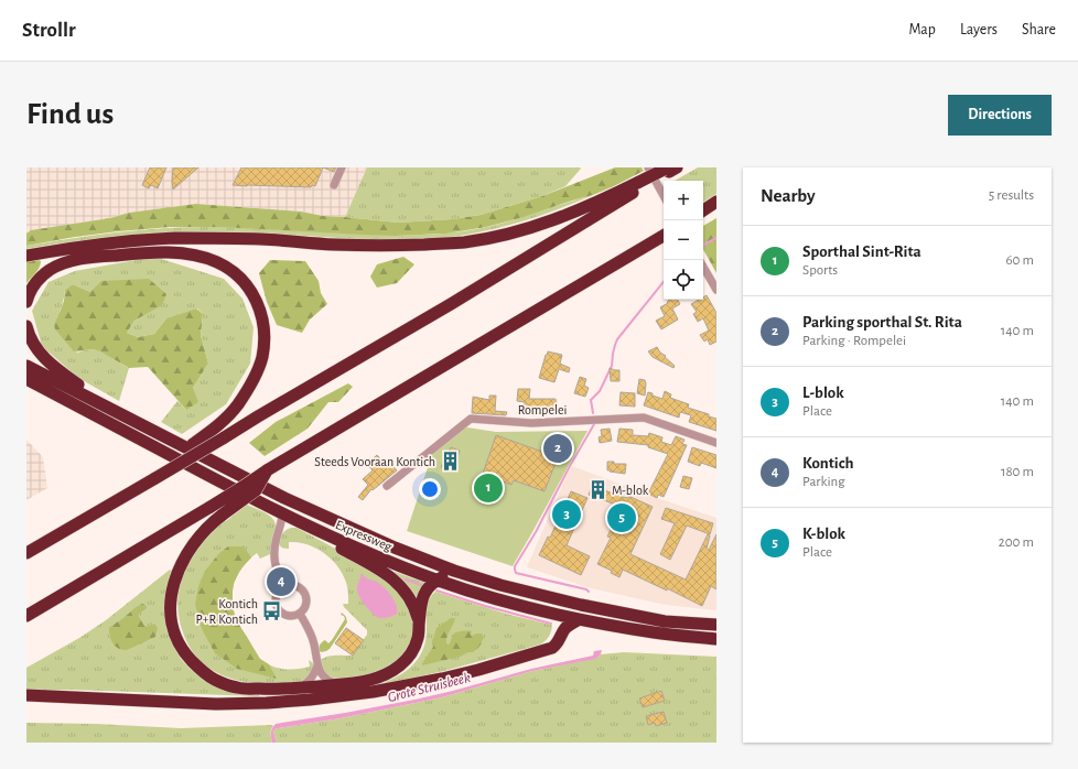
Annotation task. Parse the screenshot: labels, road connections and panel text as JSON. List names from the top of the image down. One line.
{"streets":{"highway":["Expressweg"],"street":["Rompelei"]},"water":["Grote Struisbeek"],"places":{"building":["Steeds Vooraan Kontich","M-blok"],"bus stop":["Kontich P+R Kontich"]},"page":{"header":"Strollr","nav":["Map","Layers","Share"],"buttons":"Directions","title":"Find us","heading":["Nearby","5 results"],"map_buttons":["+","−"],"list":[{"mark":"1","name":"Sporthal Sint-Rita","note":"Sports","value":"60 m"},{"mark":"2","name":"Parking sporthal St. Rita","note":"Parking · Rompelei","value":"140 m"},{"mark":"3","name":"L-blok","note":"Place","value":"140 m"},{"mark":"4","name":"Kontich","note":"Parking","value":"180 m"},{"mark":"5","name":"K-blok","note":"Place","value":"200 m"}],"pins":["2","1","3","5","4"]}}
